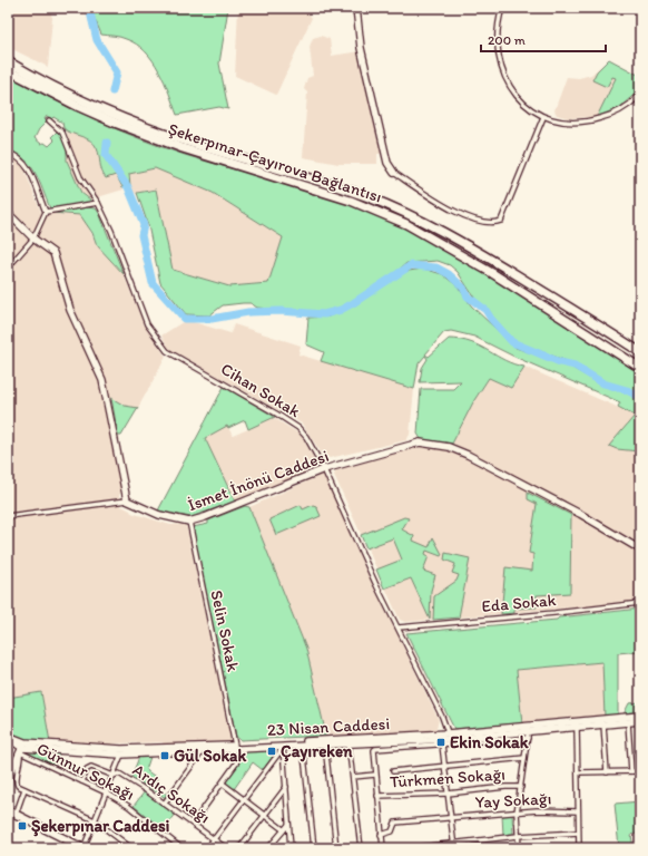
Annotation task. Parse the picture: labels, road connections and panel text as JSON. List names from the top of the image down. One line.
{"streets":{"highway":["Şekerpınar-Çayırova Bağlantısı"],"street":["Cihan Sokak","İsmet İnönü Caddesi","Eda Sokak","Selin Sokak","23 Nisan Caddesi","Günnur Sokağı","Türkmen Sokağı","Ardıç Sokağı","Yay Sokağı"]},"crossings":[["Cihan Sokak","İsmet İnönü Caddesi"],["Cihan Sokak","Eda Sokak"],["Cihan Sokak","23 Nisan Caddesi"],["İsmet İnönü Caddesi","Selin Sokak"],["Selin Sokak","23 Nisan Caddesi"],["23 Nisan Caddesi","Günnur Sokağı"],["Günnur Sokağı","Ardıç Sokağı"]],"places":{"transit":["Ekin Sokak","Çayıreken","Gül Sokak","Şekerpınar Caddesi"]},"scale_bar":"200 m"}
